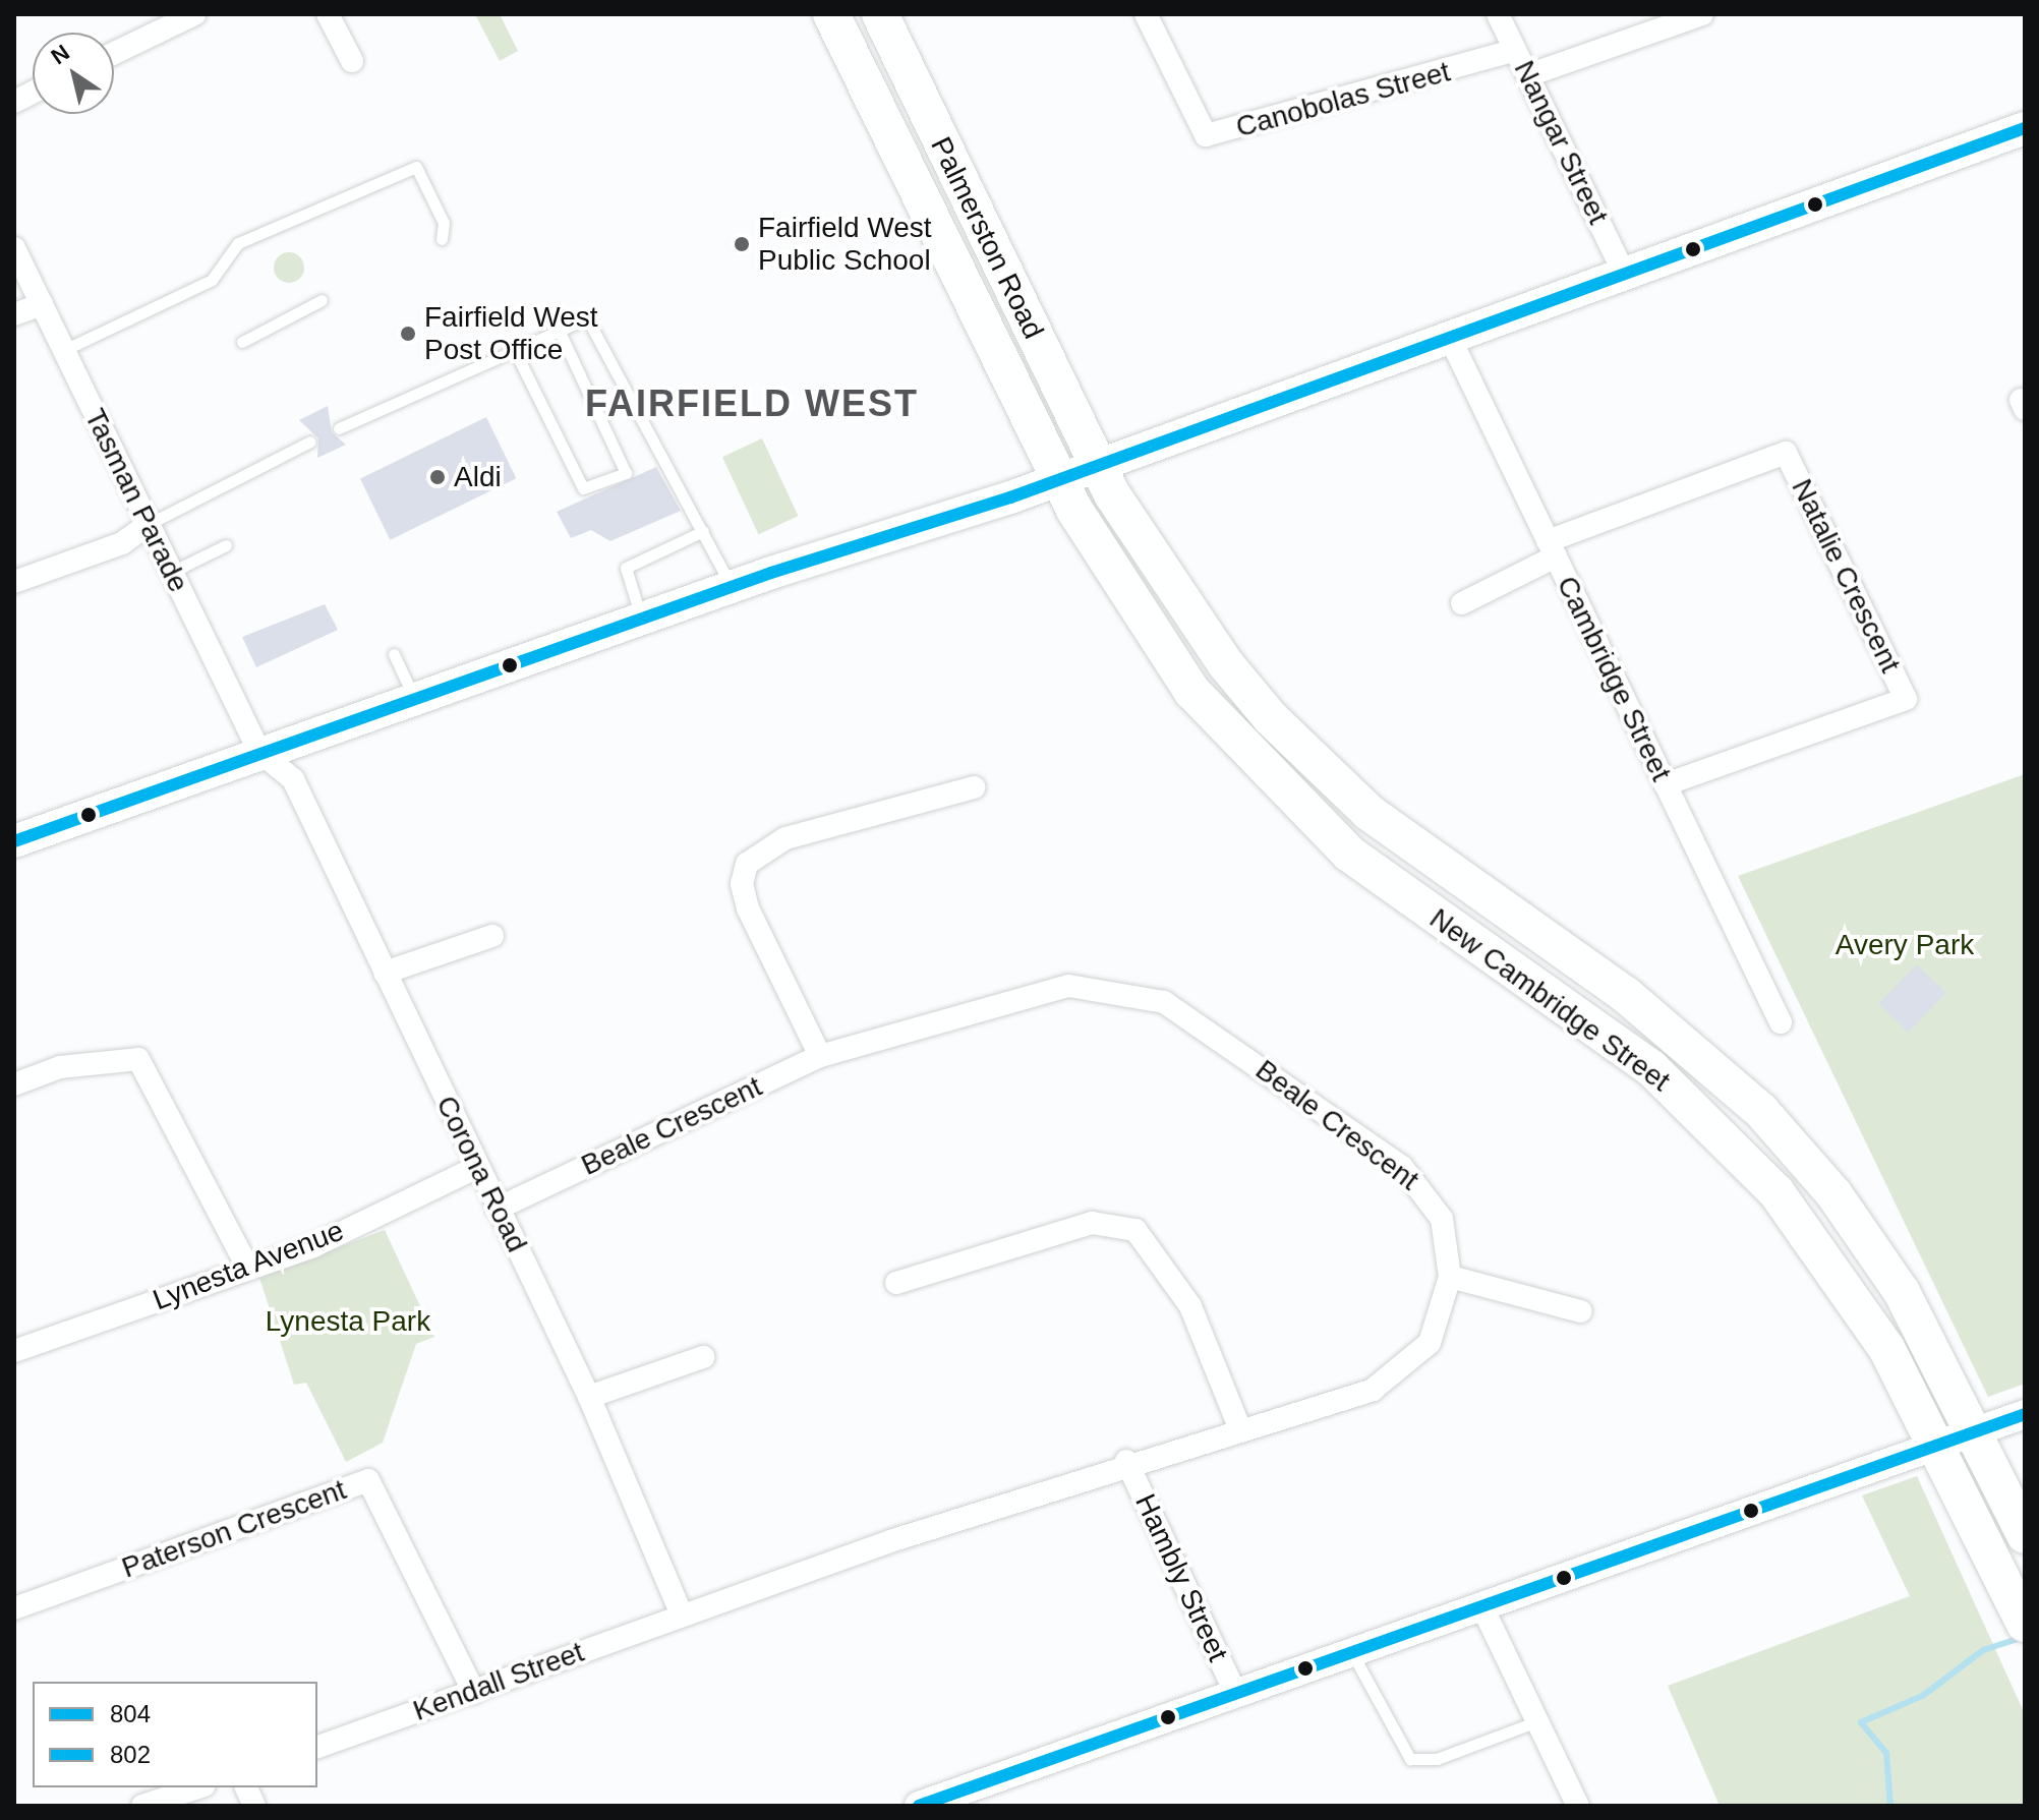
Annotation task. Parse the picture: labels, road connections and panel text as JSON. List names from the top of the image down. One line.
{"streets":{"highway":["Palmerston Road","New Cambridge Street"],"street":["Canobolas Street","Nangar Street","Tasman Parade","Natalie Crescent","Cambridge Street","Beale Crescent","Corona Road","Lynesta Avenue","Paterson Crescent","Hambly Street","Kendall Street"]},"crossings":[["Canobolas Street","Nangar Street"],["Palmerston Road","New Cambridge Street"],["Tasman Parade","Corona Road"],["Natalie Crescent","Cambridge Street"],["Beale Crescent","Corona Road"],["Beale Crescent","Hambly Street"],["Beale Crescent","Kendall Street"],["Corona Road","Lynesta Avenue"],["Corona Road","Kendall Street"],["Paterson Crescent","Kendall Street"]],"districts":["FAIRFIELD WEST"],"parks":["Avery Park","Lynesta Park"],"places":["Fairfield West Public School","Fairfield West Post Office","Aldi"],"lines":["transit line 804","transit line 802"],"legend":["804","802"],"north":"top left"}
